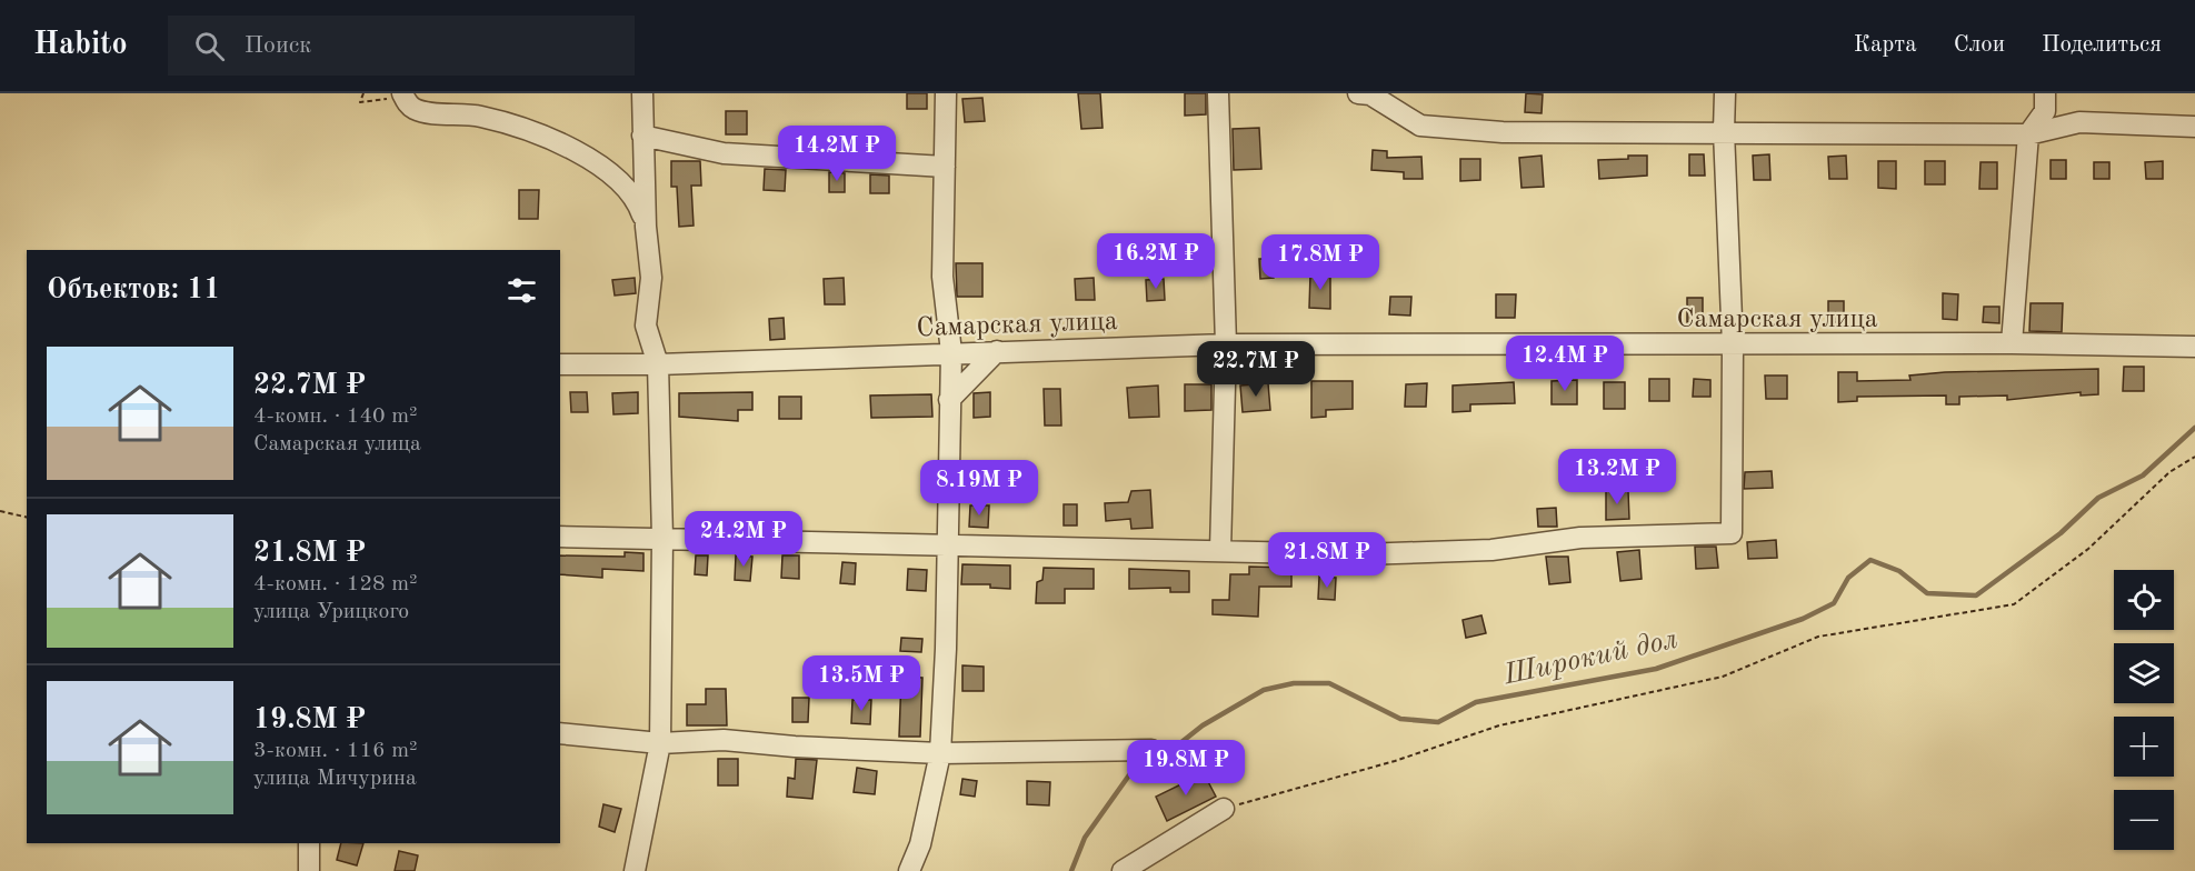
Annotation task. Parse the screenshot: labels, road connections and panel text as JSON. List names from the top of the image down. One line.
{"streets":{"street":["Самарская улица"]},"water":["Широкий дол"],"page":{"header":"Habito","search":"Поиск","nav":["Карта","Слои","Поделиться"],"price":["14.2M ₽","16.2M ₽","17.8M ₽","12.4M ₽","22.7M ₽","13.2M ₽","8.19M ₽","24.2M ₽","21.8M ₽","13.5M ₽","19.8M ₽"],"heading":"Объектов: 11","list":[{"name":"22.7M ₽","note":"4-комн. · 140 m² · Самарская улица"},{"name":"21.8M ₽","note":"4-комн. · 128 m² · улица Урицкого"},{"name":"19.8M ₽","note":"3-комн. · 116 m² · улица Мичурина"}],"map_buttons":["+","−"]}}
